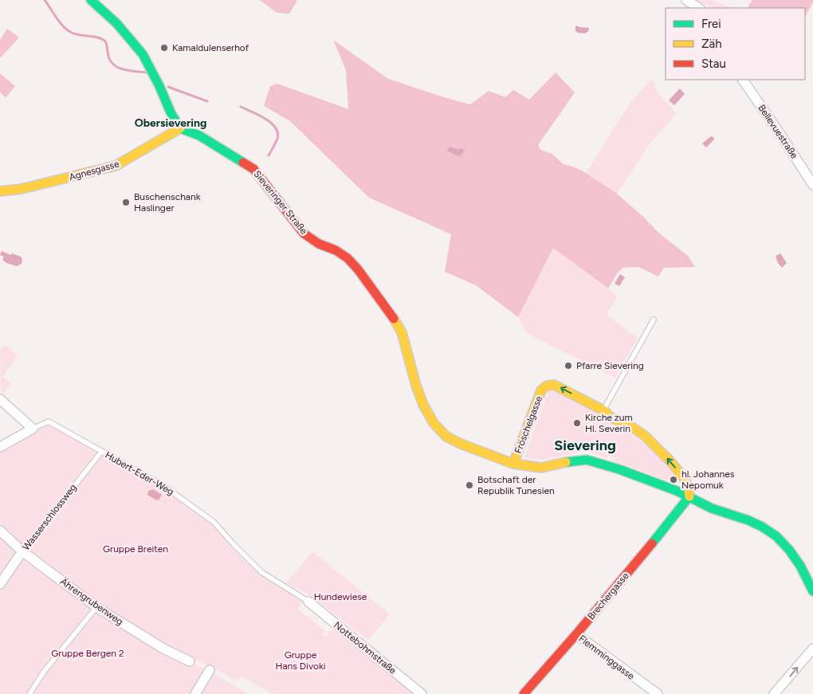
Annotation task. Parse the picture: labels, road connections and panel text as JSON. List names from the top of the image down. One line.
{"streets":{"main road":["Agnesgasse","Sieveringer Straße","Fröschelgasse","Brechergasse"],"street":["Bellevuestraße","Wasserschlossweg","Ährengrubenweg","Nottebohmstraße","Flemminggasse"],"lane":["Hubert-Eder-Weg"]},"crossings":[["Agnesgasse","Sieveringer Straße"],["Sieveringer Straße","Fröschelgasse"],["Sieveringer Straße","Brechergasse"],["Fröschelgasse","Brechergasse"],["Hubert-Eder-Weg","Wasserschlossweg"],["Hubert-Eder-Weg","Nottebohmstraße"],["Wasserschlossweg","Ährengrubenweg"],["Brechergasse","Flemminggasse"]],"districts":["Obersievering","Sievering"],"parks":["Gruppe Breiten","Hundewiese","Gruppe Bergen 2","Gruppe Hans Divoki"],"places":["Kamaldulenserhof","Buschenschank Haslinger","Pfarre Sievering","Kirche zum Hl. Severin","hl. Johannes Nepomuk","Botschaft der Republik Tunesien"],"legend":["Frei","Zäh","Stau"]}
